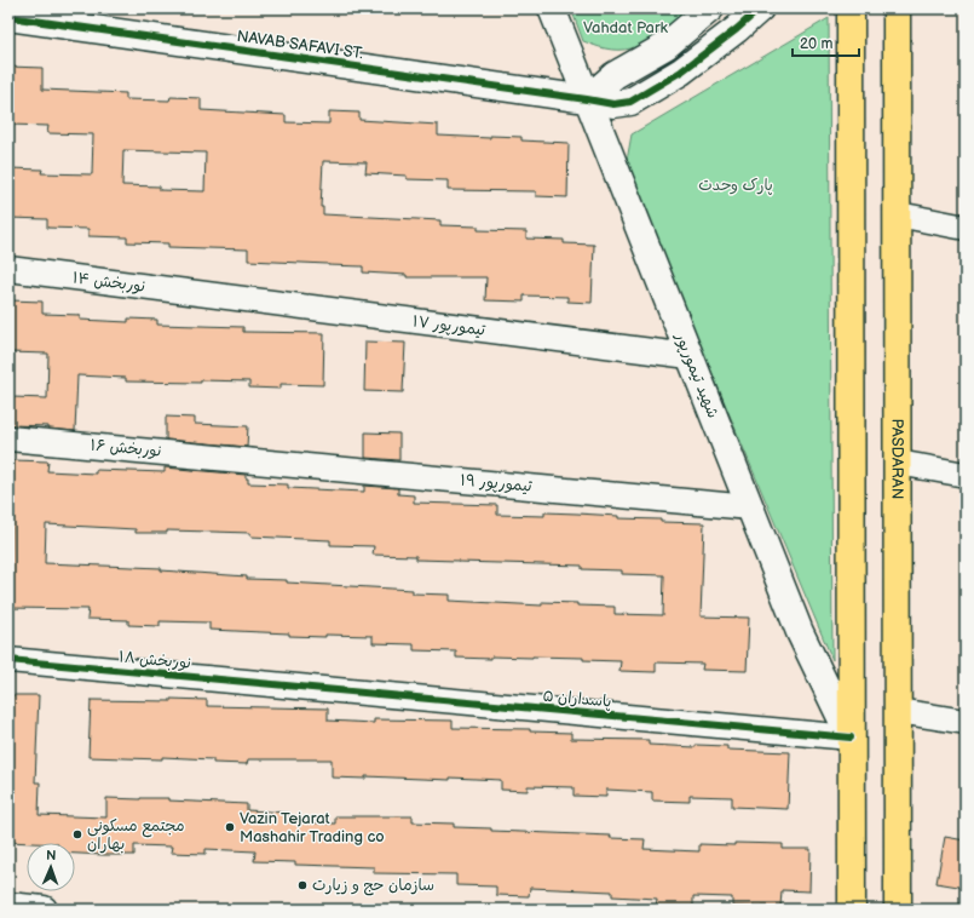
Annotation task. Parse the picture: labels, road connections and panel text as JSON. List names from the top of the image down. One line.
{"streets":{"main road":["PASDARAN"],"street":["NAVAB SAFAVI ST.","نوربخش ۱۴","تیمورپور ۱۷","شهید تیمورپور","نوربخش ۱۶","تیمورپور ۱۹","نوربخش ۱۸","پاسداران ۵"]},"crossings":[["NAVAB SAFAVI ST.","شهید تیمورپور"],["نوربخش ۱۴","تیمورپور ۱۷"],["تیمورپور ۱۷","شهید تیمورپور"],["شهید تیمورپور","تیمورپور ۱۹"],["شهید تیمورپور","پاسداران ۵"],["نوربخش ۱۶","تیمورپور ۱۹"],["نوربخش ۱۸","پاسداران ۵"]],"parks":["Vahdat Park","پارک وحدت"],"places":["Vazin Tejarat Mashahir Trading co","مجتمع مسکونی بهاران","سازمان حج و زیارت"],"scale_bar":"20 m","north":"top"}
